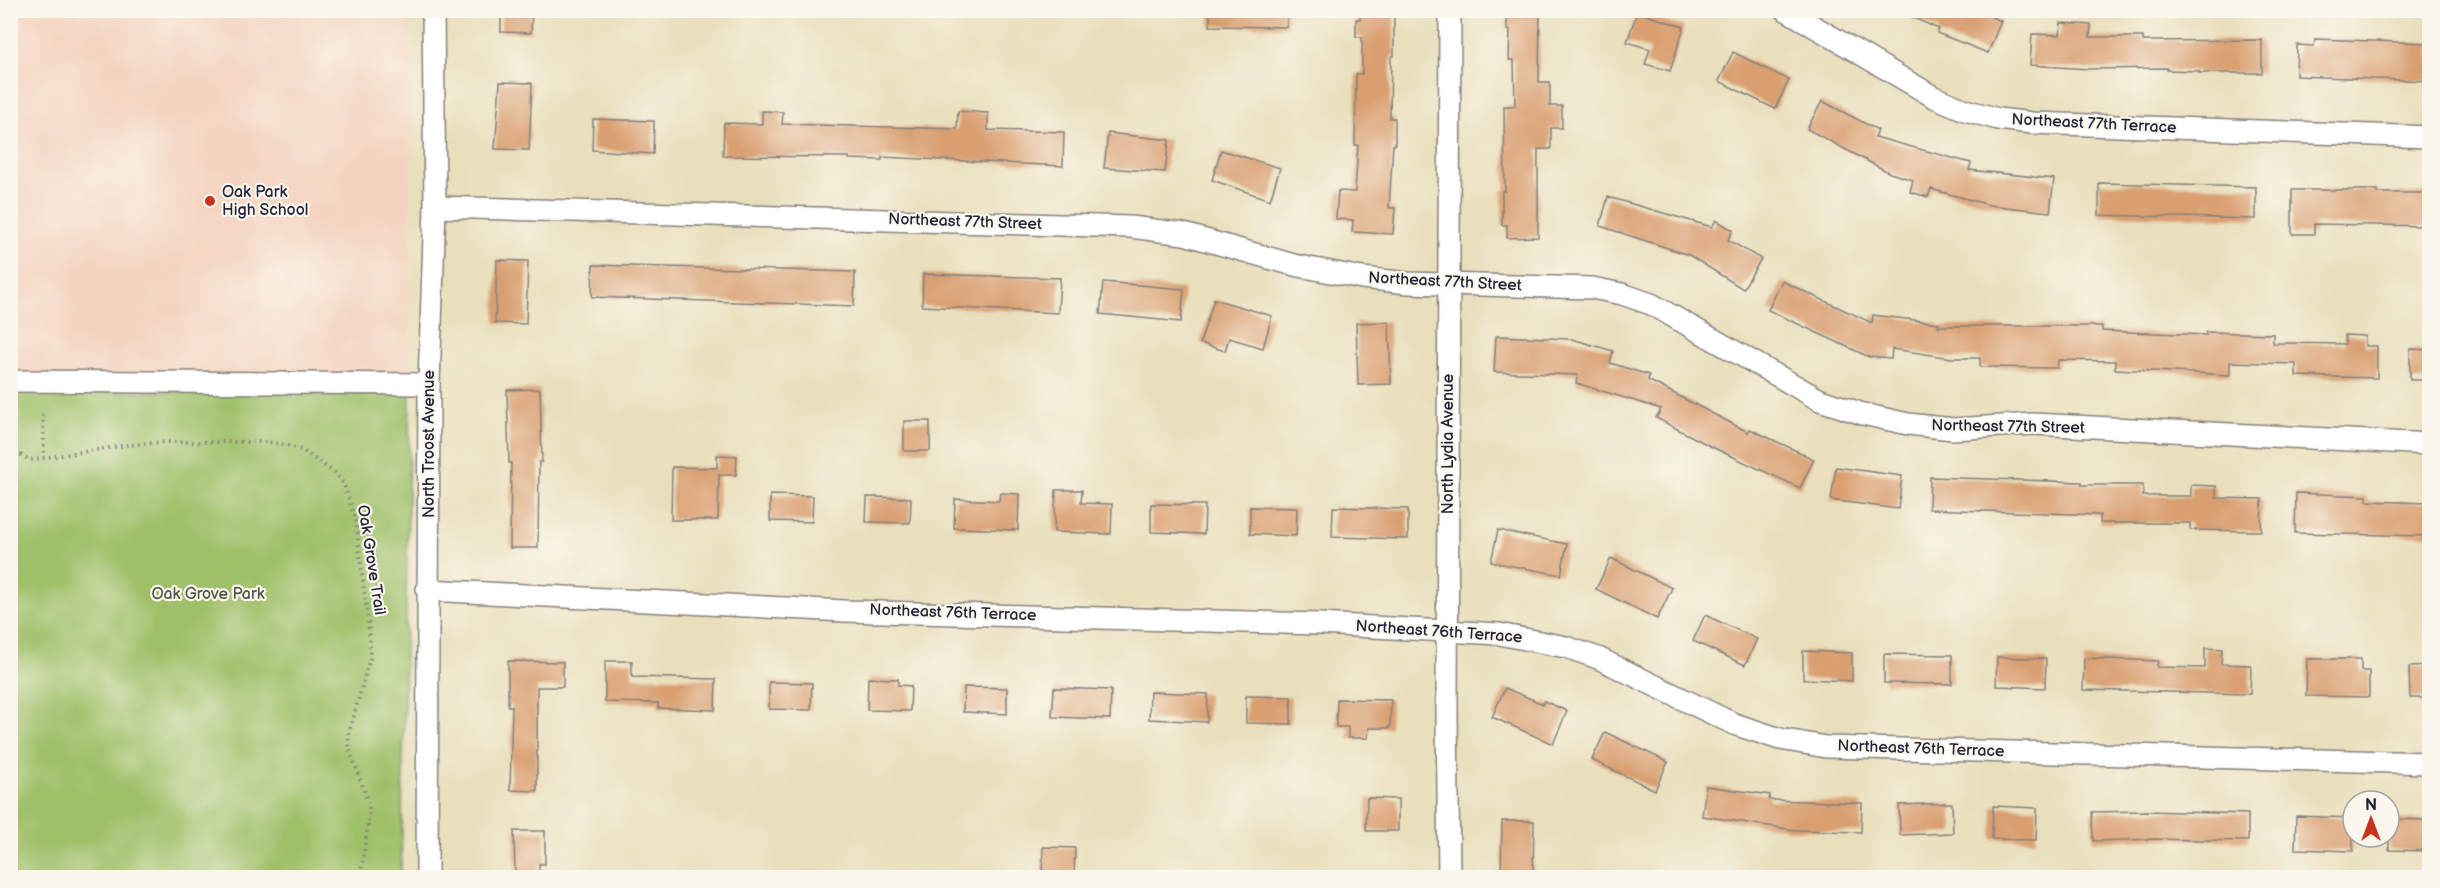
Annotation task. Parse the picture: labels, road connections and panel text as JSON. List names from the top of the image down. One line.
{"streets":{"street":["Northeast 77th Terrace","Northeast 77th Street","North Troost Avenue","North Lydia Avenue","Northeast 76th Terrace"],"path":["Oak Grove Trail"]},"crossings":[["Northeast 77th Street","North Troost Avenue"],["Northeast 77th Street","North Lydia Avenue"],["North Troost Avenue","Northeast 76th Terrace"],["North Lydia Avenue","Northeast 76th Terrace"]],"parks":["Oak Grove Park"],"places":["Oak Park High School"],"north":"top"}
